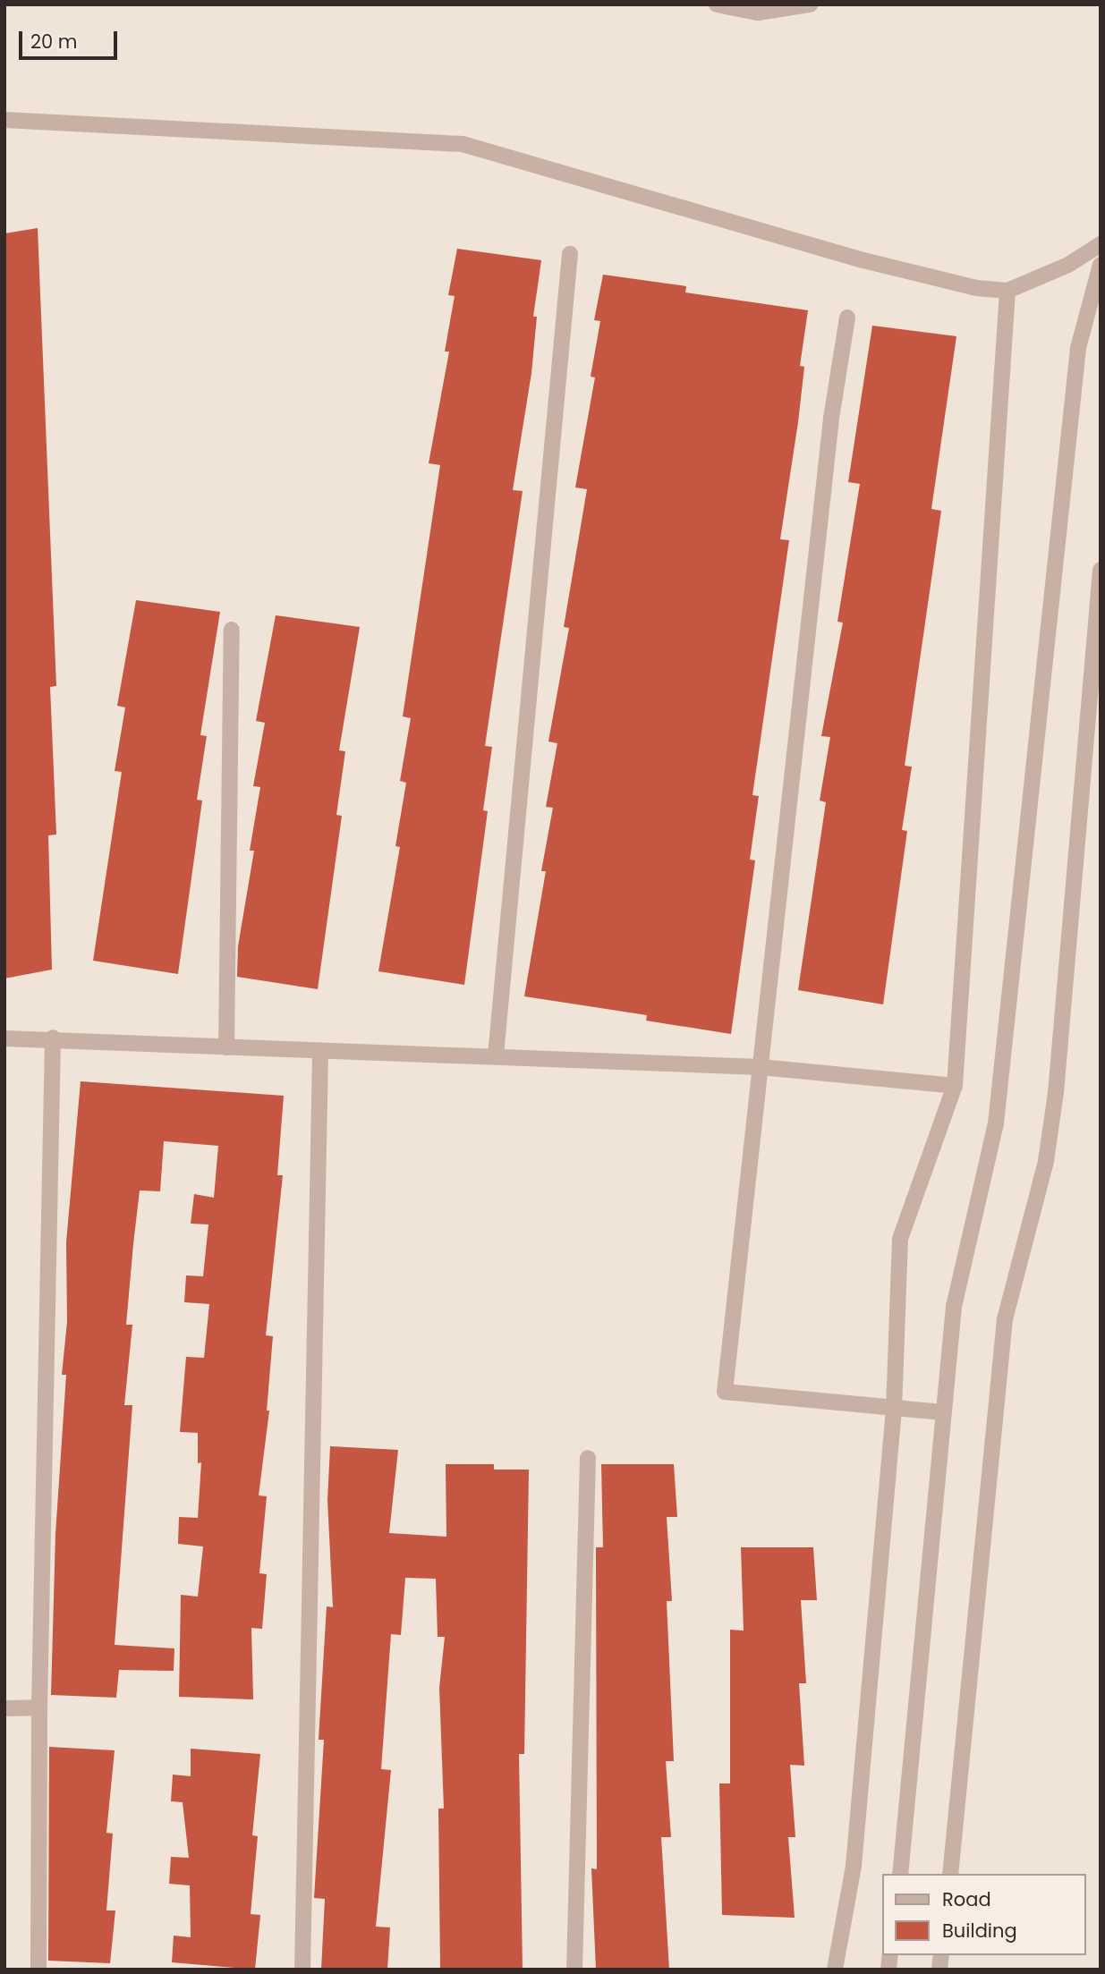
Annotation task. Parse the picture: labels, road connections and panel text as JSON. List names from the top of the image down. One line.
{"legend":["Road","Building"],"scale_bar":"20 m"}
